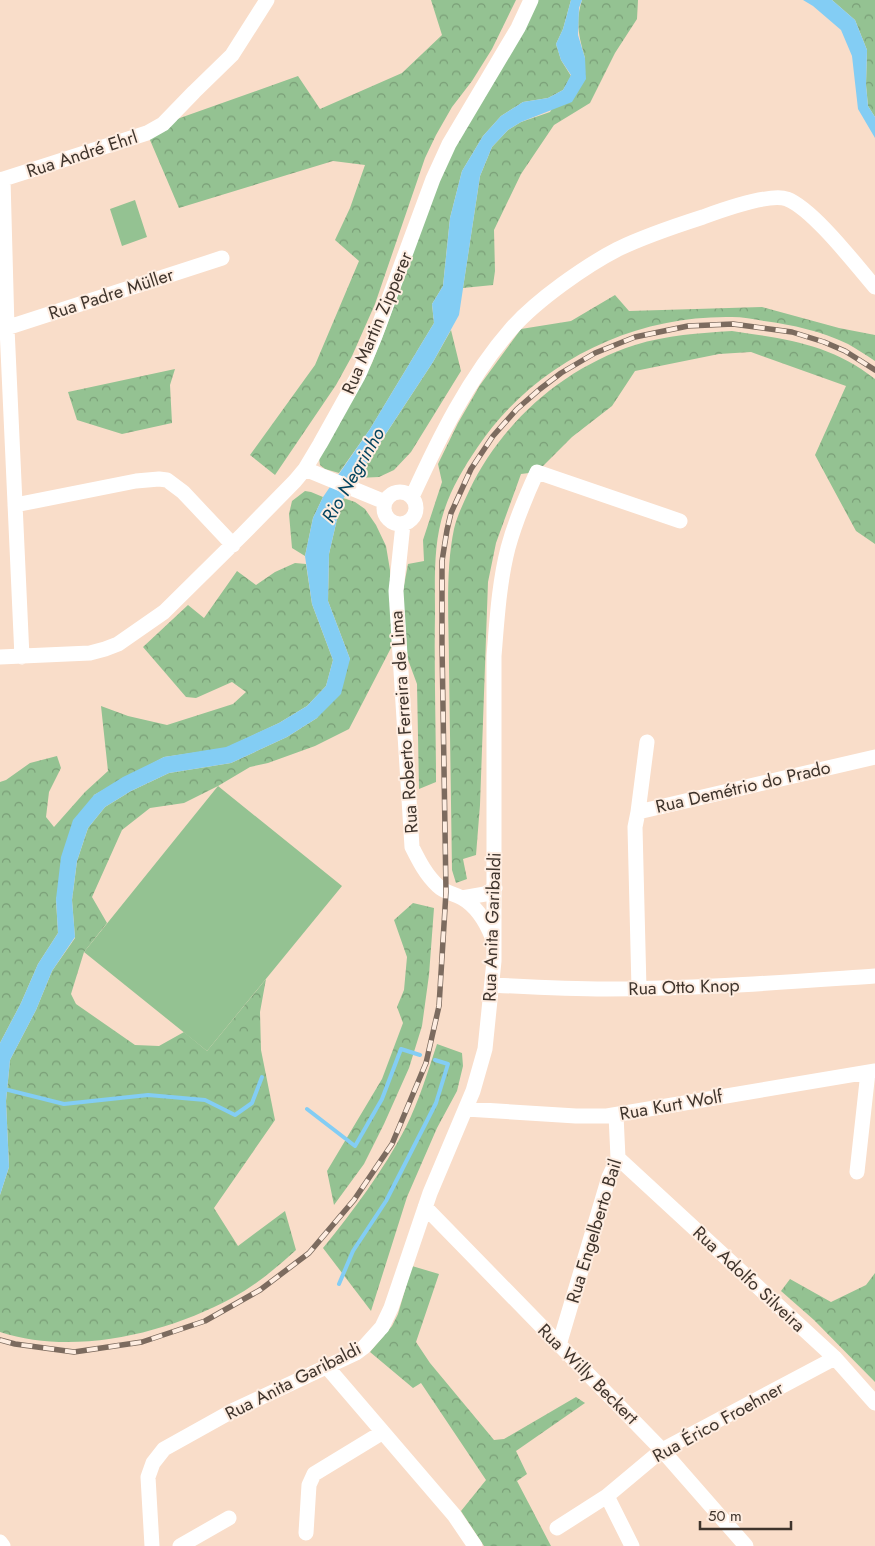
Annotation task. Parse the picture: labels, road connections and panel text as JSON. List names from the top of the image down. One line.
{"streets":{"street":["Rua André Ehrl","Rua Padre Müller","Rua Martin Zipperer","Rua Roberto Ferreira de Lima","Rua Demétrio do Prado","Rua Anita Garibaldi","Rua Otto Knop","Rua Kurt Wolf","Rua Engelberto Bail","Rua Adolfo Silveira","Rua Willy Beckert","Rua Érico Froehner"]},"crossings":[["Rua Roberto Ferreira de Lima","Rua Anita Garibaldi"],["Rua Demétrio do Prado","Rua Otto Knop"],["Rua Anita Garibaldi","Rua Otto Knop"],["Rua Anita Garibaldi","Rua Kurt Wolf"],["Rua Anita Garibaldi","Rua Willy Beckert"],["Rua Kurt Wolf","Rua Engelberto Bail"],["Rua Engelberto Bail","Rua Adolfo Silveira"],["Rua Engelberto Bail","Rua Willy Beckert"],["Rua Adolfo Silveira","Rua Érico Froehner"],["Rua Willy Beckert","Rua Érico Froehner"]],"water":["Rio Negrinho"],"scale_bar":"50 m"}
